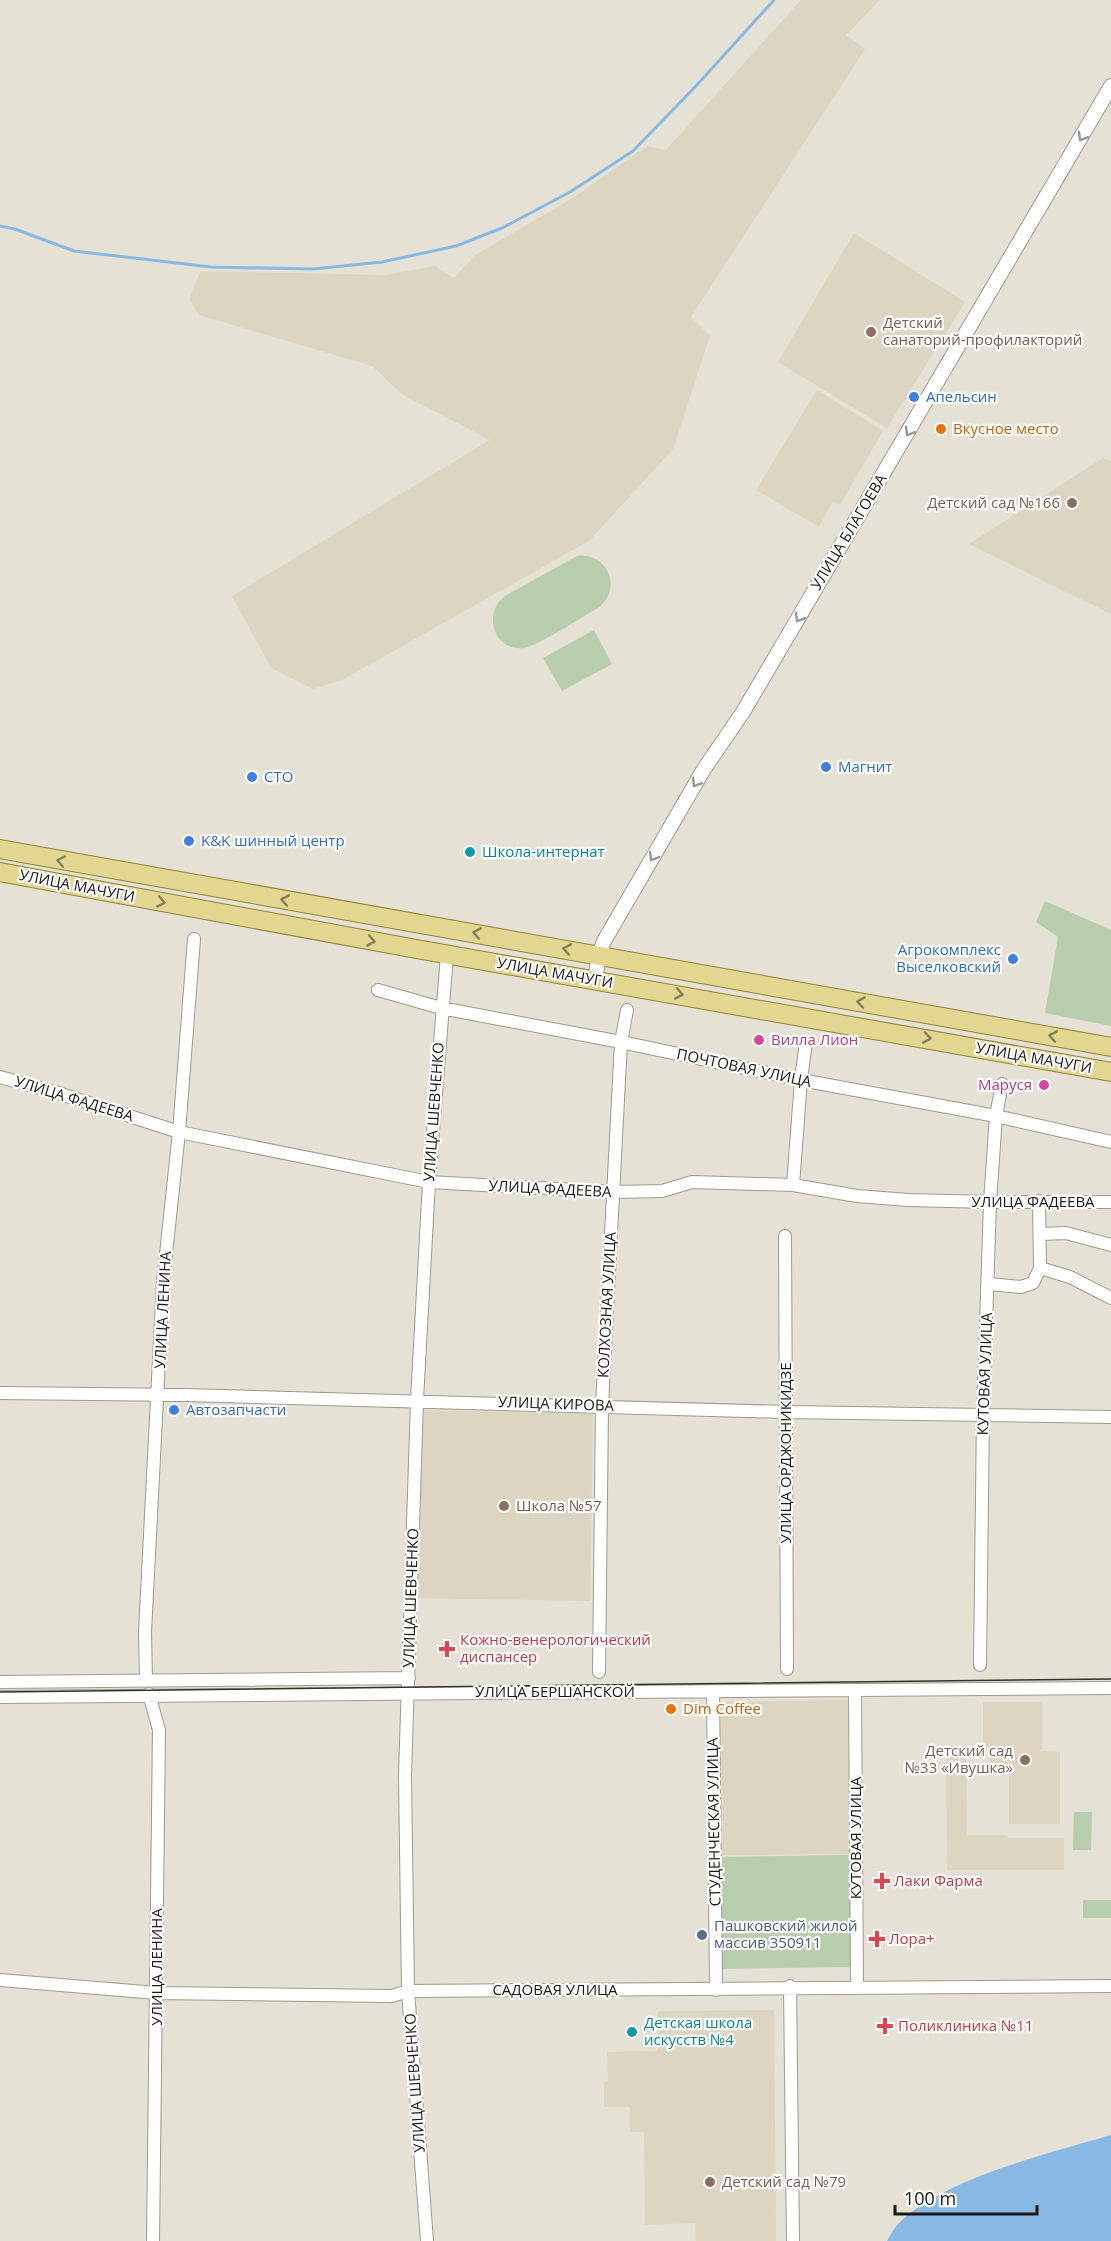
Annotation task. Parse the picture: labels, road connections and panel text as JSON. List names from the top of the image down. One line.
{"streets":{"main road":["УЛИЦА МАЧУГИ"],"street":["УЛИЦА БЛАГОЕВА","ПОЧТОВАЯ УЛИЦА","УЛИЦА ФАДЕЕВА","УЛИЦА ШЕВЧЕНКО","КОЛХОЗНАЯ УЛИЦА","УЛИЦА ЛЕНИНА","КУТОВАЯ УЛИЦА","УЛИЦА КИРОВА","УЛИЦА ОРДЖОНИКИДЗЕ","УЛИЦА БЕРШАНСКОЙ","СТУДЕНЧЕСКАЯ УЛИЦА","САДОВАЯ УЛИЦА"]},"crossings":[["УЛИЦА БЛАГОЕВА","УЛИЦА МАЧУГИ"],["УЛИЦА МАЧУГИ","УЛИЦА ШЕВЧЕНКО"],["ПОЧТОВАЯ УЛИЦА","УЛИЦА ШЕВЧЕНКО"],["ПОЧТОВАЯ УЛИЦА","КОЛХОЗНАЯ УЛИЦА"],["ПОЧТОВАЯ УЛИЦА","КУТОВАЯ УЛИЦА"],["УЛИЦА ФАДЕЕВА","УЛИЦА ШЕВЧЕНКО"],["УЛИЦА ФАДЕЕВА","КОЛХОЗНАЯ УЛИЦА"],["УЛИЦА ФАДЕЕВА","УЛИЦА ЛЕНИНА"],["УЛИЦА ФАДЕЕВА","КУТОВАЯ УЛИЦА"],["УЛИЦА ШЕВЧЕНКО","УЛИЦА КИРОВА"],["УЛИЦА ШЕВЧЕНКО","УЛИЦА БЕРШАНСКОЙ"],["УЛИЦА ШЕВЧЕНКО","САДОВАЯ УЛИЦА"],["КОЛХОЗНАЯ УЛИЦА","УЛИЦА КИРОВА"],["УЛИЦА ЛЕНИНА","УЛИЦА КИРОВА"],["УЛИЦА ЛЕНИНА","УЛИЦА БЕРШАНСКОЙ"],["УЛИЦА ЛЕНИНА","САДОВАЯ УЛИЦА"],["КУТОВАЯ УЛИЦА","УЛИЦА КИРОВА"],["КУТОВАЯ УЛИЦА","УЛИЦА БЕРШАНСКОЙ"],["КУТОВАЯ УЛИЦА","САДОВАЯ УЛИЦА"],["УЛИЦА КИРОВА","УЛИЦА ОРДЖОНИКИДЗЕ"],["УЛИЦА БЕРШАНСКОЙ","СТУДЕНЧЕСКАЯ УЛИЦА"],["СТУДЕНЧЕСКАЯ УЛИЦА","САДОВАЯ УЛИЦА"]],"one_way":["УЛИЦА БЛАГОЕВА"],"places":{"other":["Детский санаторий-профилакторий","Апельсин","Вкусное место","Детский сад №166","Магнит","СТО","K&K шинный центр","Школа-интернат","Агрокомплекс Выселковский","Вилла Лион","Маруся","Автозапчасти","Школа №57","Dim Coffee","Детский сад №33 «Ивушка»","Пашковский жилой массив 350911","Детская школа искусств №4","Детский сад №79"],"health":["Кожно-венерологический диспансер","Лаки Фарма","Лора+","Поликлиника №11"]},"scale_bar":"100 m"}
